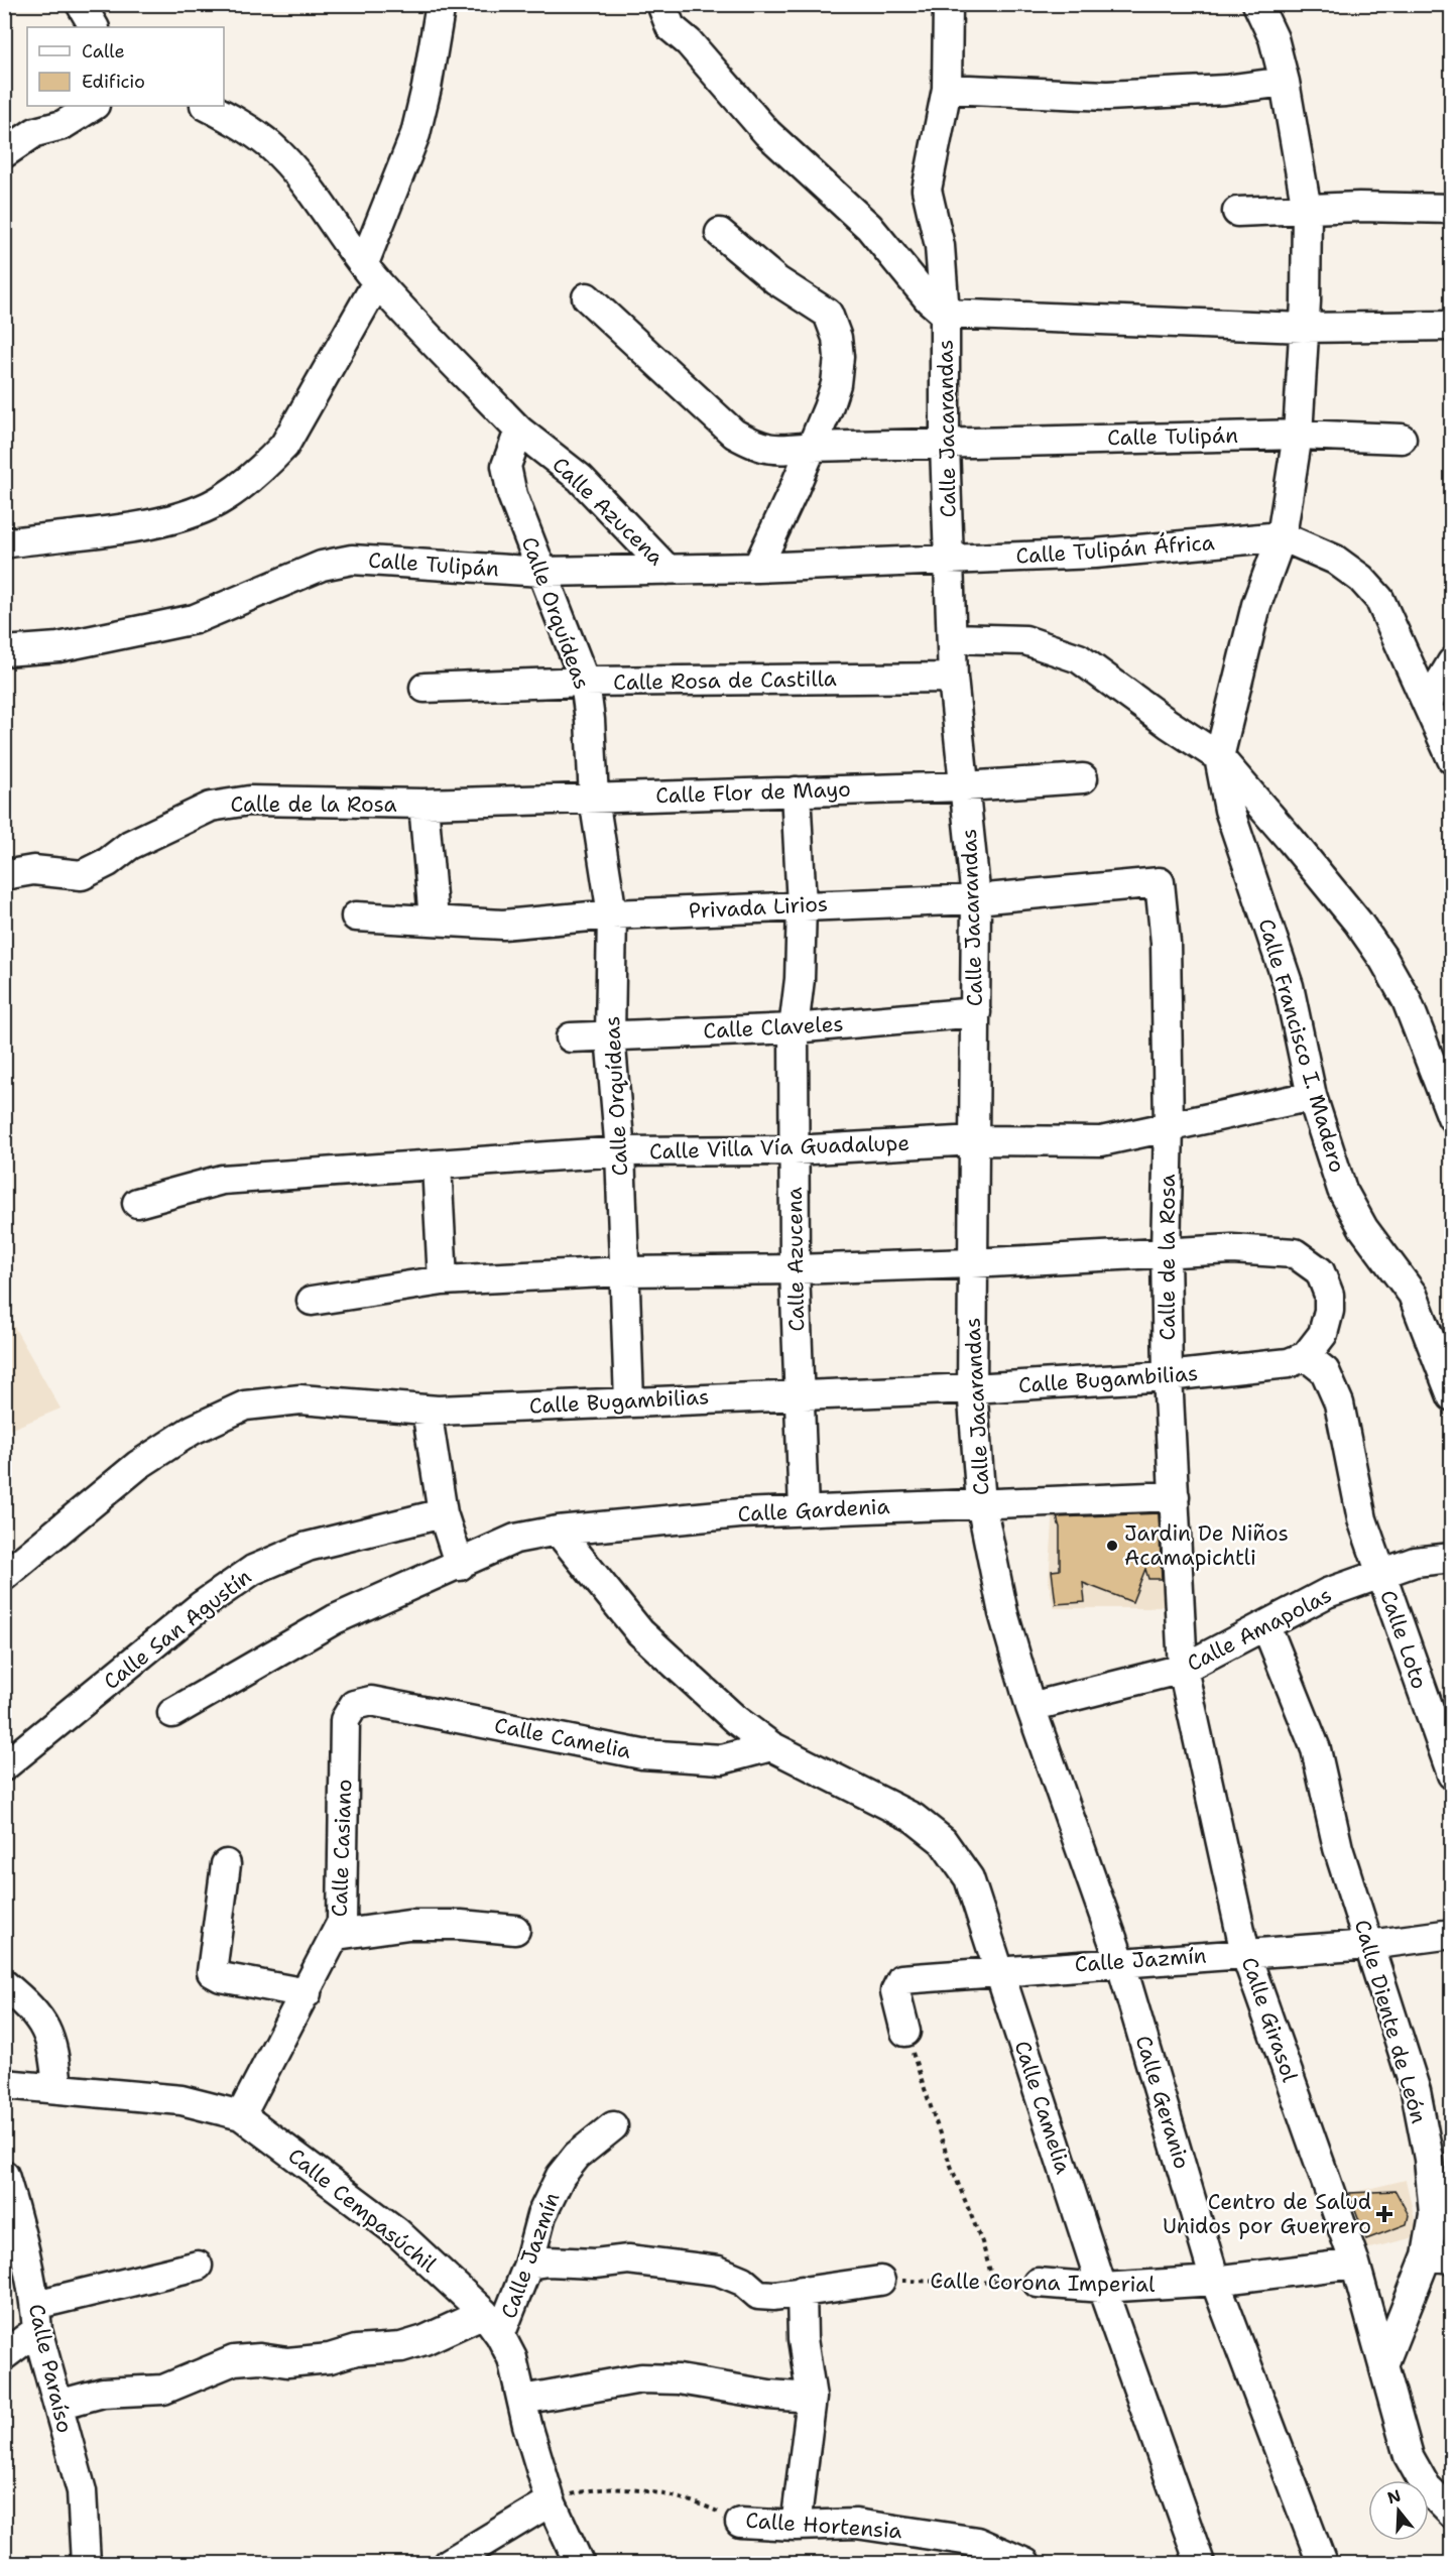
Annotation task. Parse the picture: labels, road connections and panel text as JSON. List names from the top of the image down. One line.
{"streets":{"street":["Calle Jacarandas","Calle Tulipán","Calle Azucena","Calle Tulipán África","Calle Orquídeas","Calle Rosa de Castilla","Calle Flor de Mayo","Calle de la Rosa","Privada Lirios","Calle Claveles","Calle Francisco I. Madero","Calle Villa Vía Guadalupe","Calle Bugambilias","Calle Gardenia","Calle San Agustín","Calle Amapolas","Calle Loto","Calle Camelia","Calle Casiano","Calle Jazmín","Calle Girasol","Calle Diente de León","Calle Geranio","Calle Cempasúchil","Calle Corona Imperial","Calle Paraíso","Calle Hortensia"]},"crossings":[["Calle Jacarandas","Calle Tulipán"],["Calle Jacarandas","Calle Tulipán África"],["Calle Jacarandas","Calle Rosa de Castilla"],["Calle Jacarandas","Calle Flor de Mayo"],["Calle Jacarandas","Privada Lirios"],["Calle Jacarandas","Calle Claveles"],["Calle Jacarandas","Calle Villa Vía Guadalupe"],["Calle Jacarandas","Calle Bugambilias"],["Calle Jacarandas","Calle Gardenia"],["Calle Jacarandas","Calle Amapolas"],["Calle Jacarandas","Calle Geranio"],["Calle Tulipán","Calle Azucena"],["Calle Tulipán","Calle Tulipán África"],["Calle Tulipán","Calle Orquídeas"],["Calle Tulipán","Calle Francisco I. Madero"],["Calle Azucena","Calle Orquídeas"],["Calle Azucena","Calle Flor de Mayo"],["Calle Azucena","Privada Lirios"],["Calle Azucena","Calle Claveles"],["Calle Azucena","Calle Villa Vía Guadalupe"],["Calle Azucena","Calle Bugambilias"],["Calle Azucena","Calle Gardenia"],["Calle Tulipán África","Calle Francisco I. Madero"],["Calle Orquídeas","Calle Rosa de Castilla"],["Calle Orquídeas","Calle Flor de Mayo"],["Calle Orquídeas","Privada Lirios"],["Calle Orquídeas","Calle Claveles"],["Calle Orquídeas","Calle Villa Vía Guadalupe"],["Calle Orquídeas","Calle Bugambilias"],["Calle Flor de Mayo","Calle de la Rosa"],["Calle de la Rosa","Privada Lirios"],["Calle de la Rosa","Calle Villa Vía Guadalupe"],["Calle de la Rosa","Calle Bugambilias"],["Calle de la Rosa","Calle Gardenia"],["Calle de la Rosa","Calle Amapolas"],["Calle de la Rosa","Calle Girasol"],["Calle Francisco I. Madero","Calle Villa Vía Guadalupe"],["Calle Gardenia","Calle Camelia"],["Calle Amapolas","Calle Loto"],["Calle Amapolas","Calle Girasol"],["Calle Amapolas","Calle Diente de León"],["Calle Amapolas","Calle Geranio"],["Calle Camelia","Calle Casiano"],["Calle Camelia","Calle Jazmín"],["Calle Camelia","Calle Corona Imperial"],["Calle Casiano","Calle Cempasúchil"],["Calle Jazmín","Calle Girasol"],["Calle Jazmín","Calle Diente de León"],["Calle Jazmín","Calle Geranio"],["Calle Jazmín","Calle Cempasúchil"],["Calle Girasol","Calle Diente de León"],["Calle Girasol","Calle Corona Imperial"],["Calle Geranio","Calle Corona Imperial"],["Calle Cempasúchil","Calle Hortensia"]],"places":{"other":["Jardin De Niños Acamapichtli"],"health":["Centro de Salud Unidos por Guerrero"]},"legend":["Calle","Edificio"],"north":"top"}
